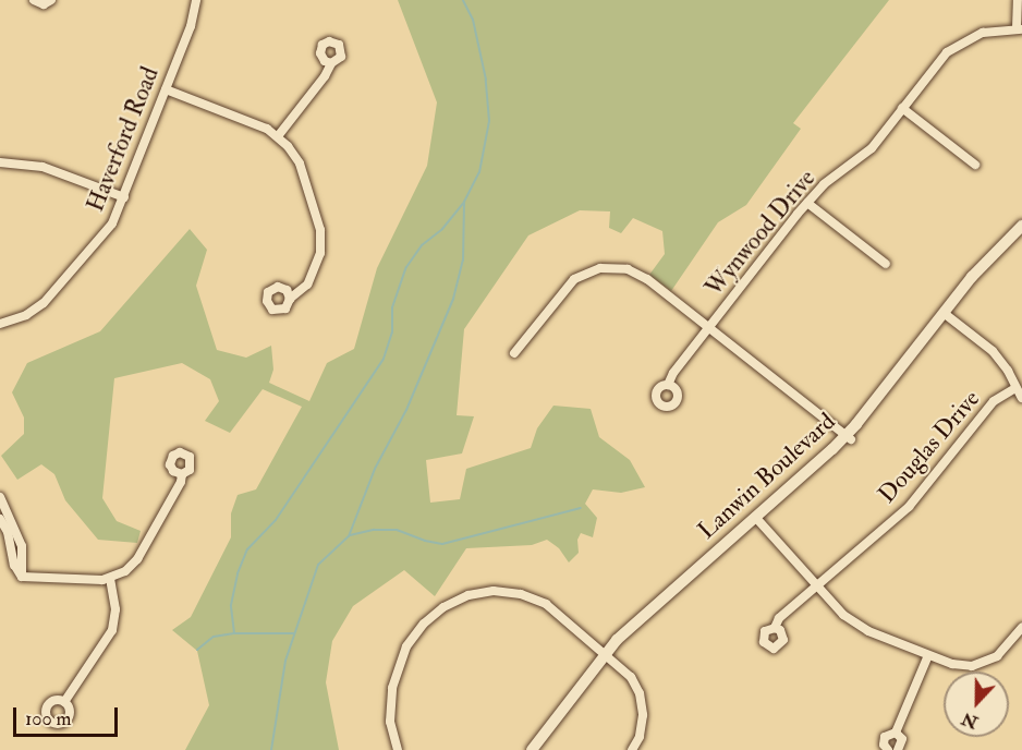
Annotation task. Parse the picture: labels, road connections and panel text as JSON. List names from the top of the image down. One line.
{"streets":{"street":["Haverford Road","Wynwood Drive","Douglas Drive","Lanwin Boulevard"]},"scale_bar":"100 m","north":"bottom"}
